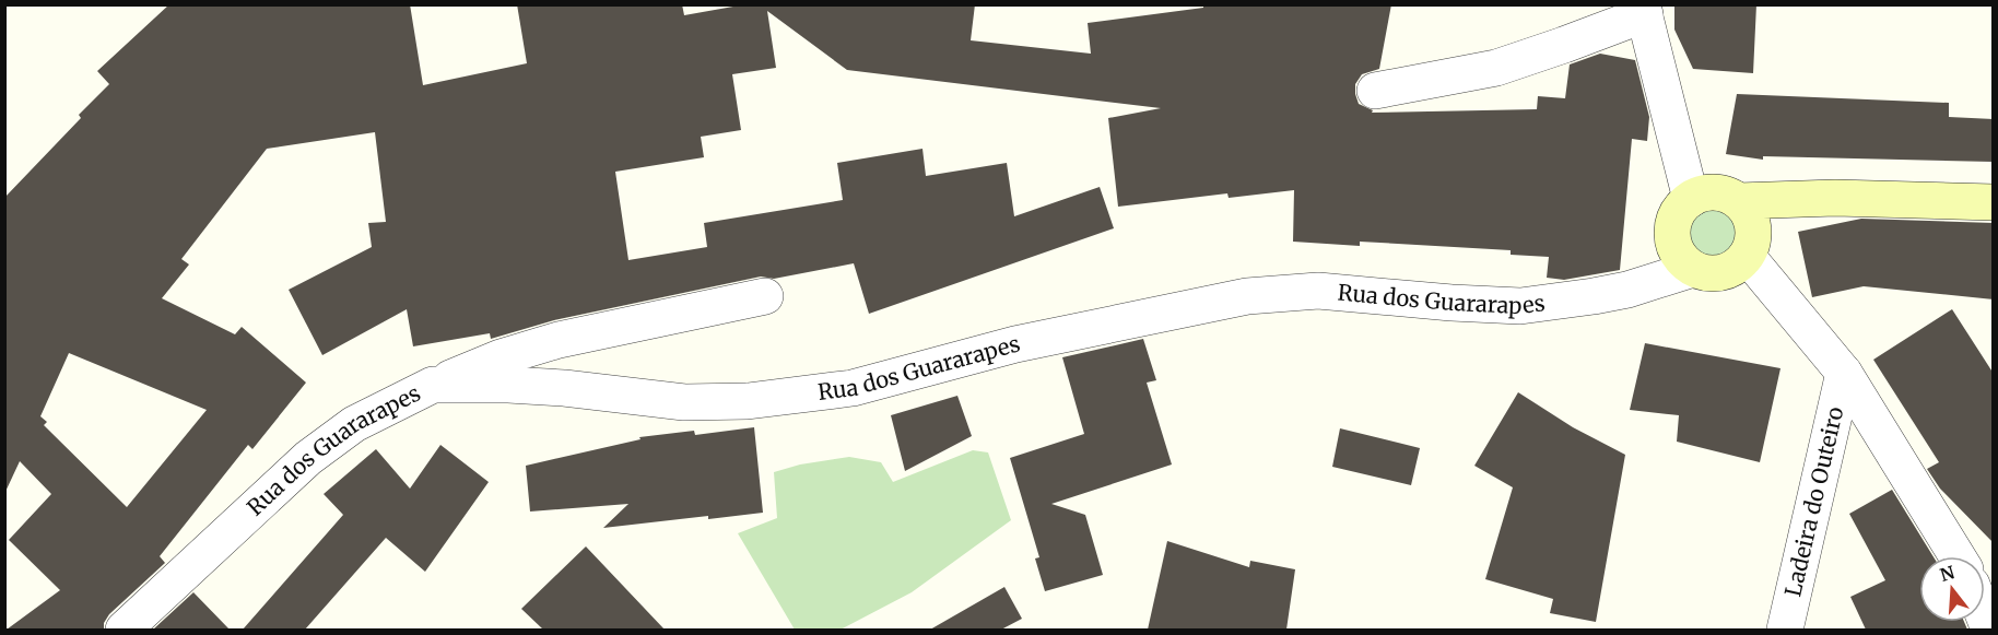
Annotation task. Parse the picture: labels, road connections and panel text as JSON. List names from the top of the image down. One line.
{"streets":{"street":["Rua dos Guararapes","Ladeira do Outeiro"]},"north":"top"}
